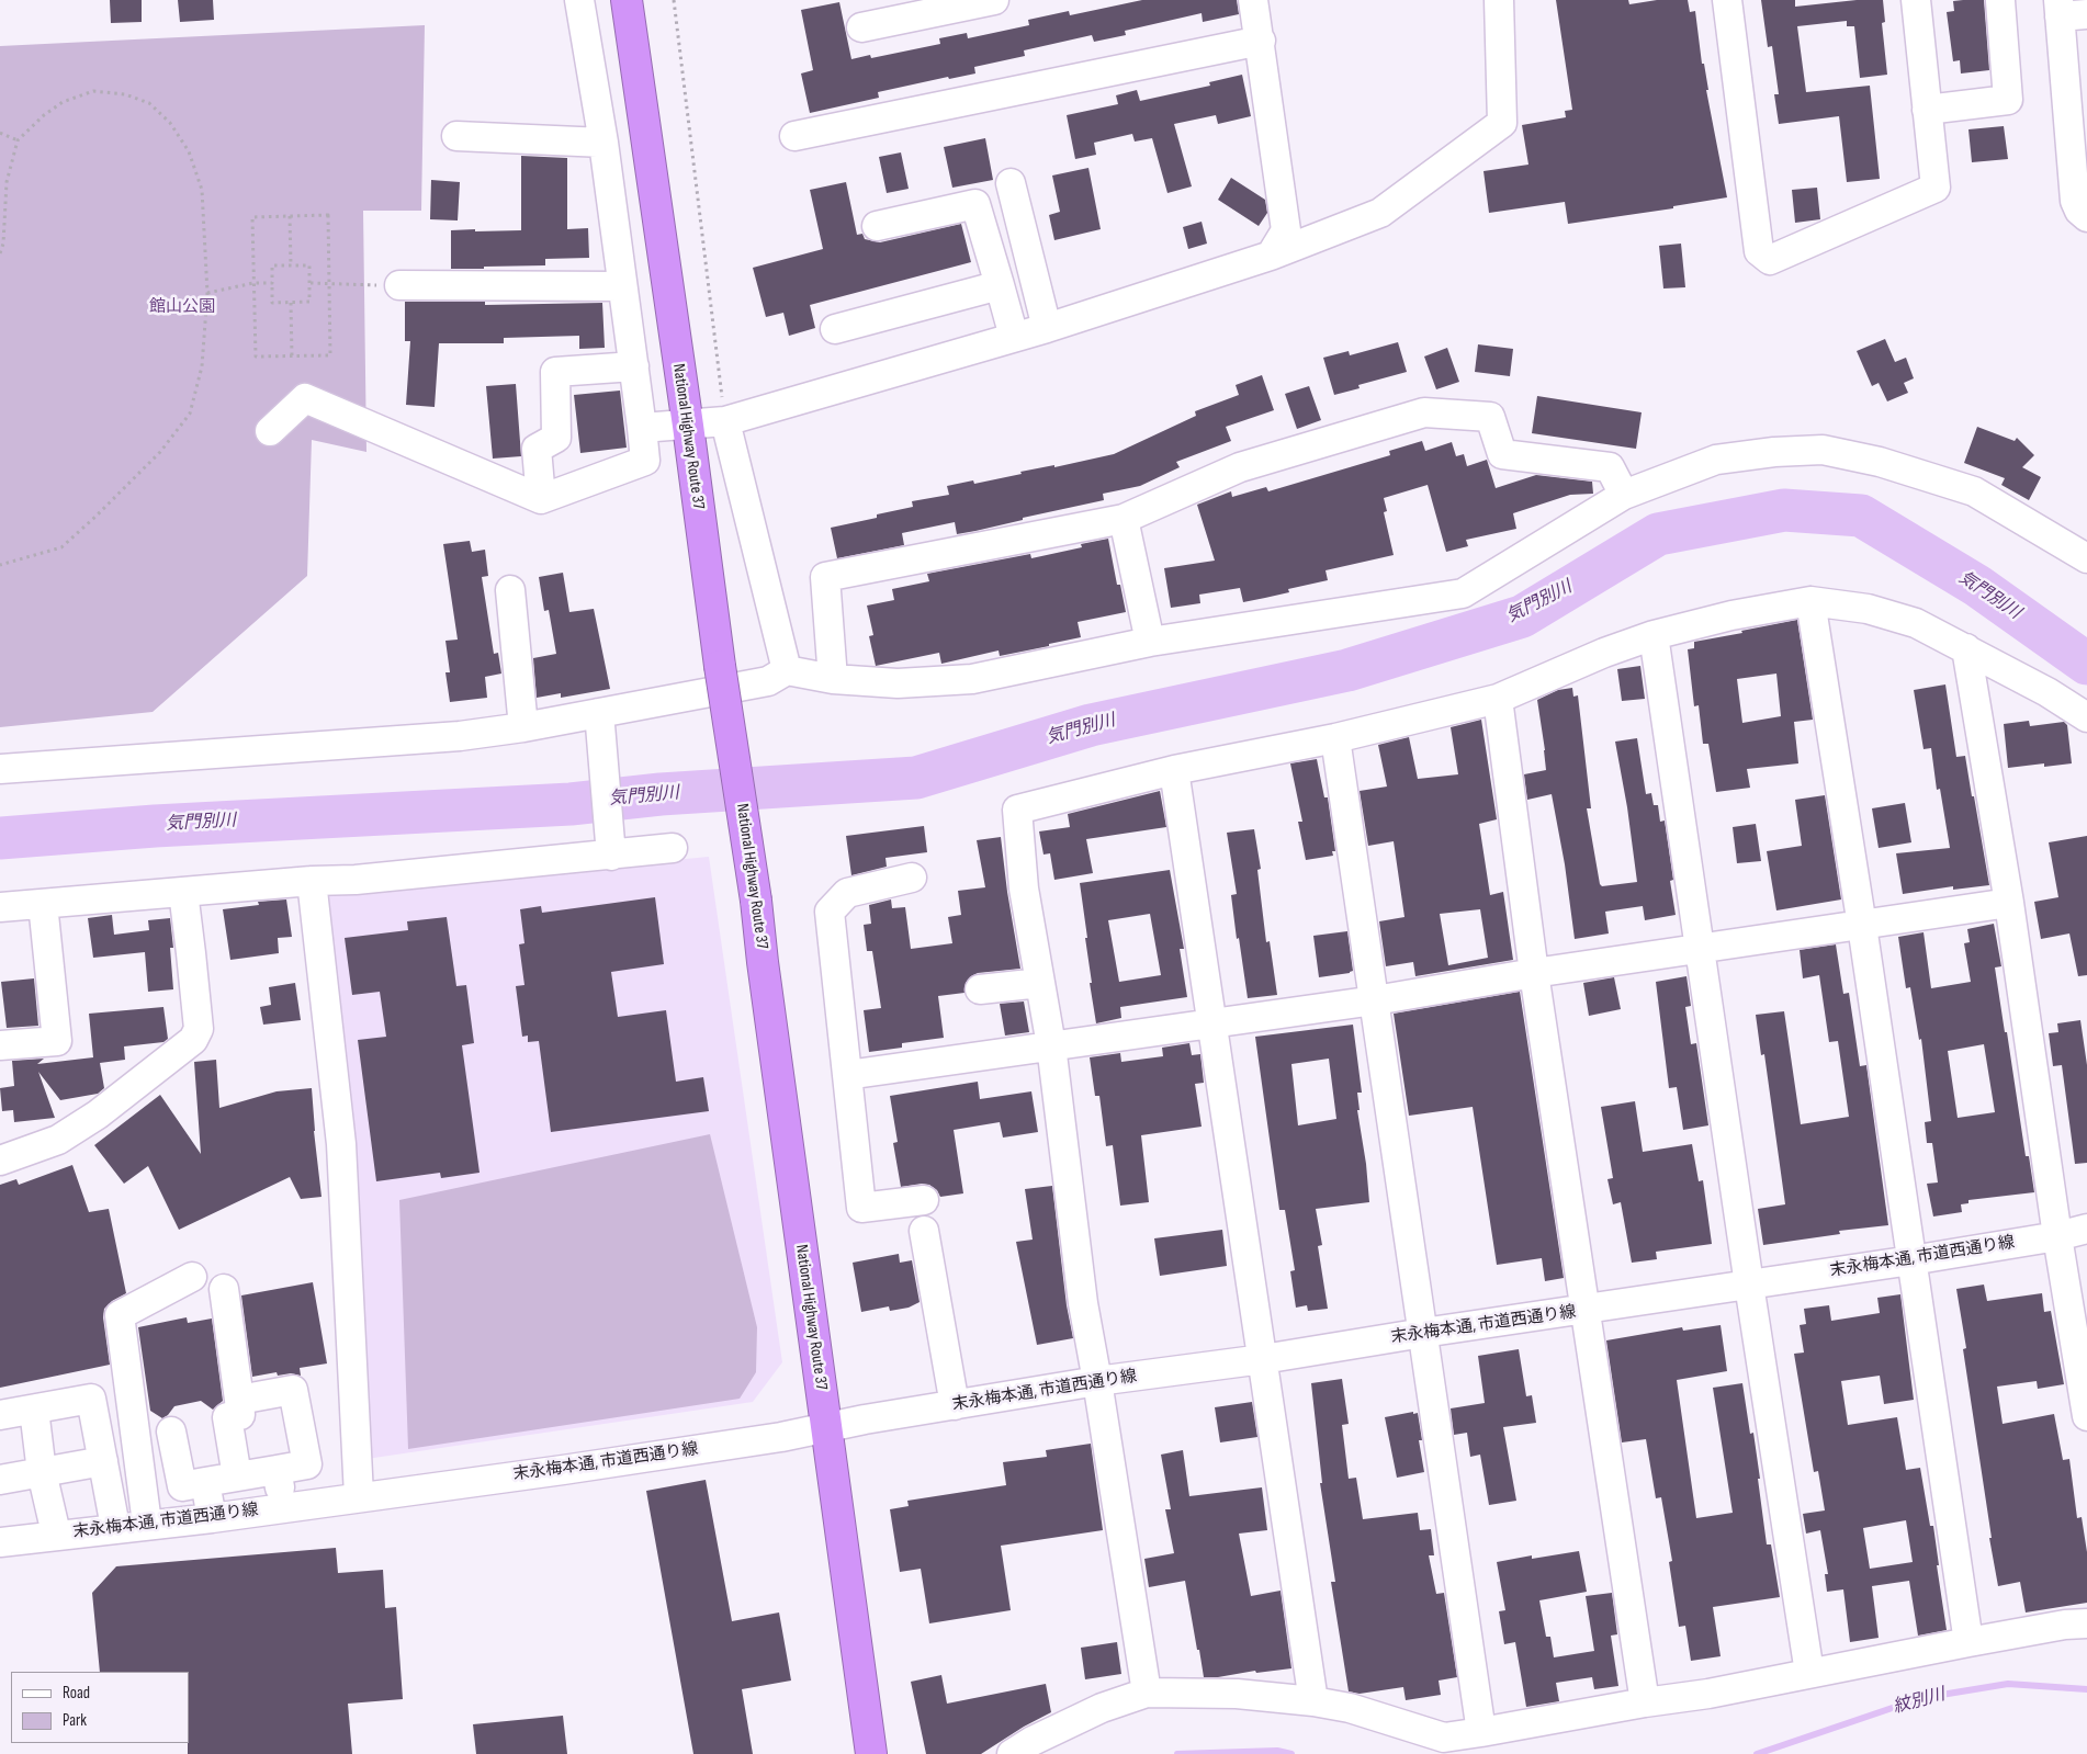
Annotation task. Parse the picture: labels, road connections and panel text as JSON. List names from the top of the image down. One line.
{"streets":{"highway":["National Highway Route 37"],"street":["末永梅本通, 市道西通り線"]},"crossings":[["National Highway Route 37","末永梅本通, 市道西通り線"]],"water":["気門別川","紋別川"],"parks":["館山公園"],"legend":["Road","Park"]}
